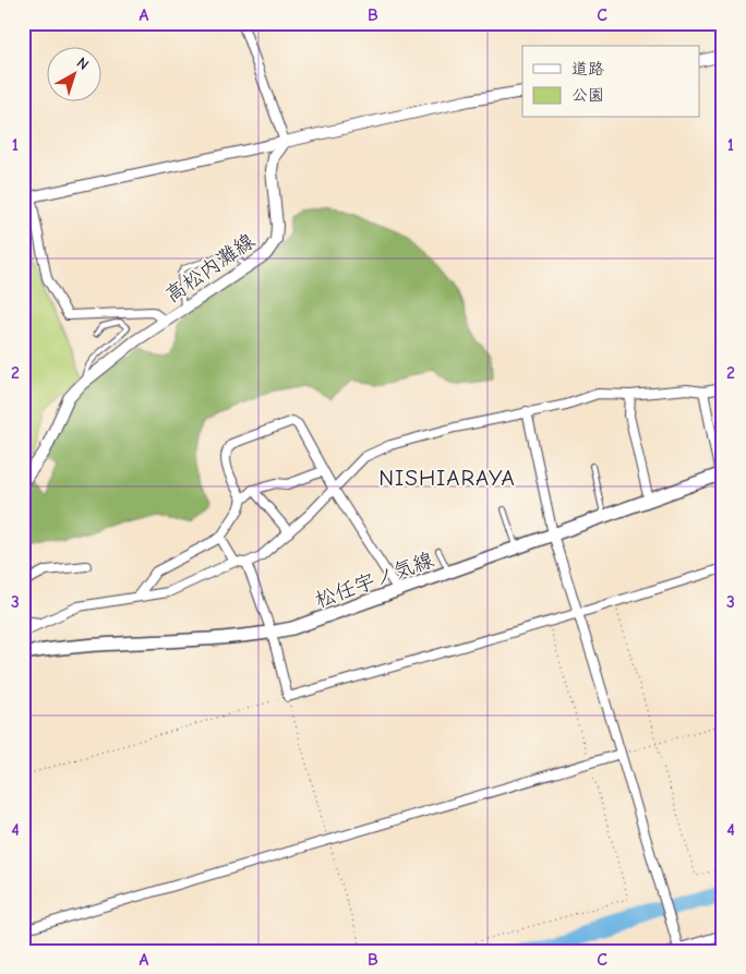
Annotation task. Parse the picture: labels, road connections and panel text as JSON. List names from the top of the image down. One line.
{"streets":{"main road":["高松内灘線","松任宇ノ気線"]},"districts":["NISHIARAYA"],"legend":["道路","公園"],"north":"top right","grid":{"columns":["A","B","C"],"rows":["1","2","3","4"]}}
